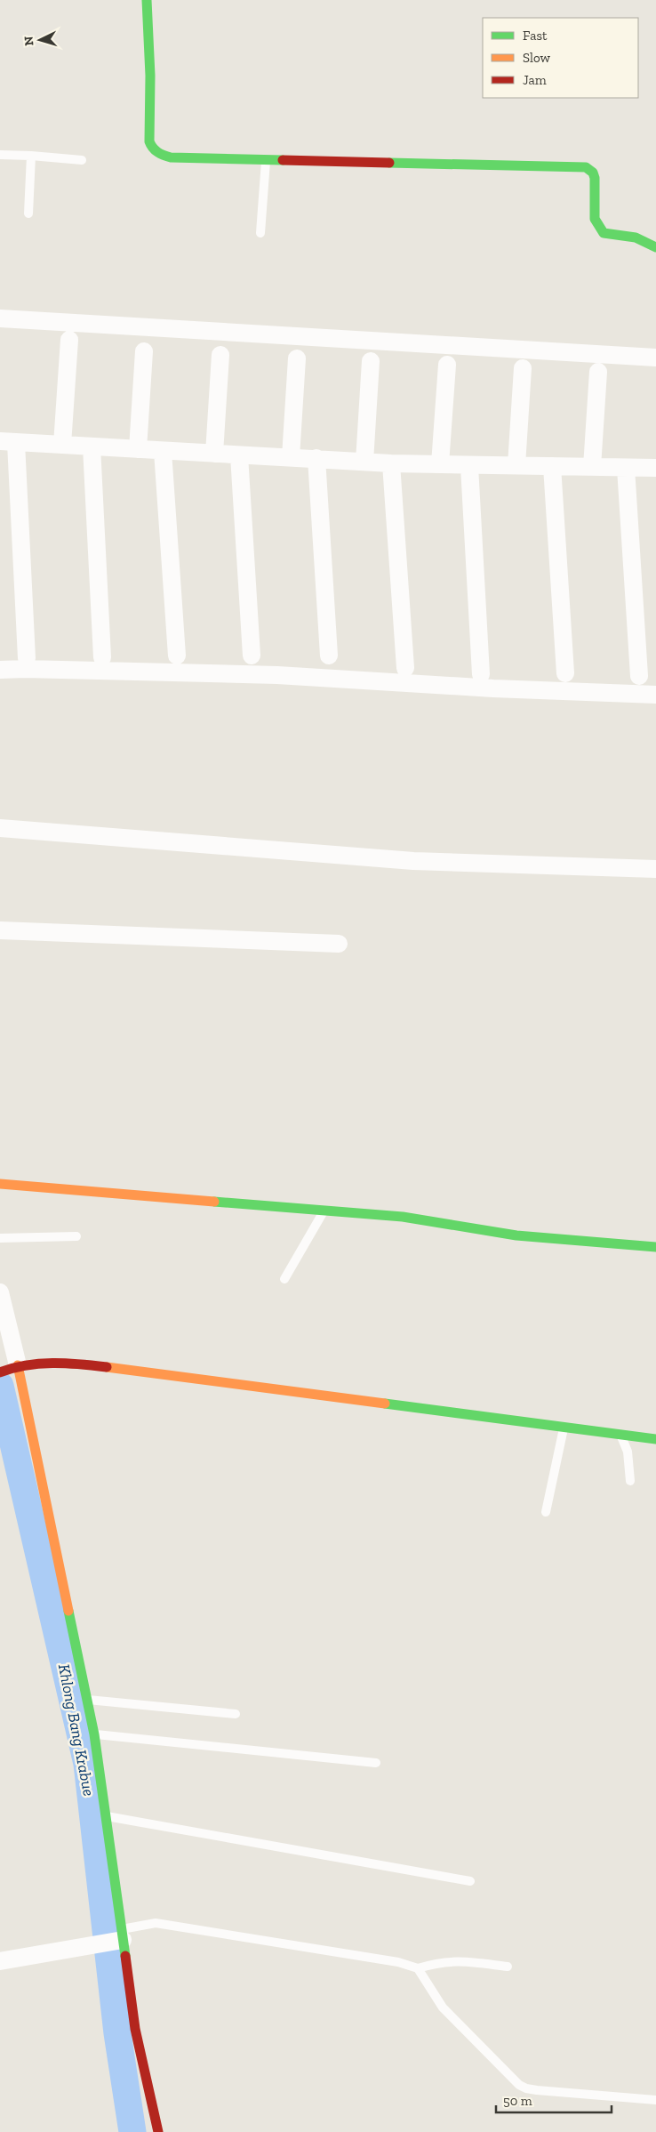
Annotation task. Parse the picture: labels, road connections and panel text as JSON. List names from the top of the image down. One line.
{"water":["Khlong Bang Krabue"],"legend":["Fast","Slow","Jam"],"scale_bar":"50 m","north":"left"}
